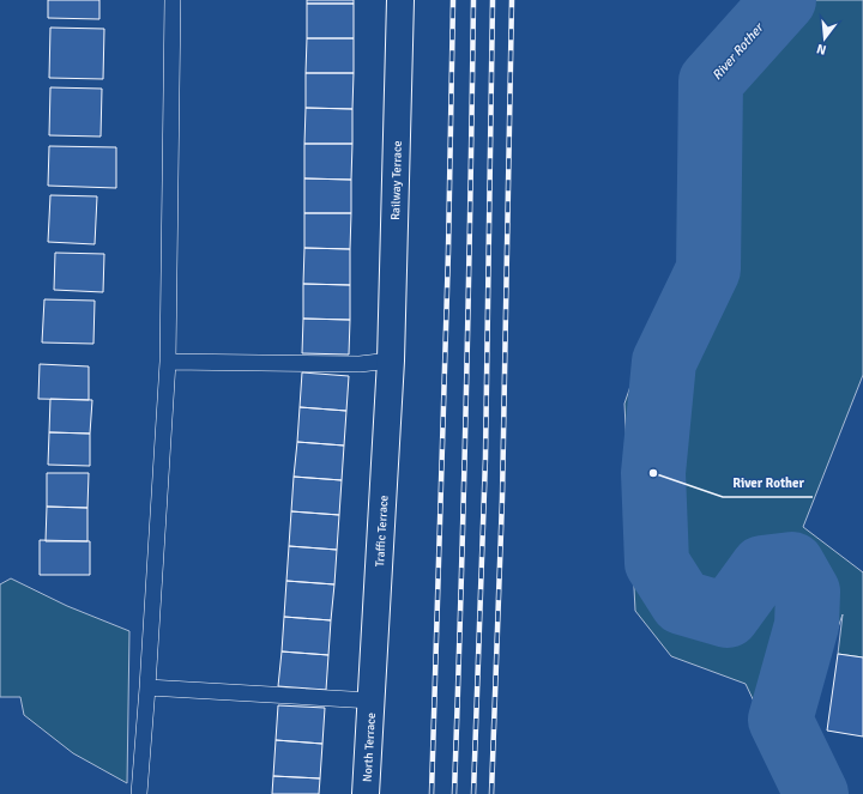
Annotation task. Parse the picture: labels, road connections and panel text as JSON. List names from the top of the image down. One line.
{"streets":{"street":["Railway Terrace","Traffic Terrace","North Terrace"]},"crossings":[["Railway Terrace","Traffic Terrace"],["Traffic Terrace","North Terrace"]],"water":["River Rother"],"places":["River Rother"],"north":"bottom"}
